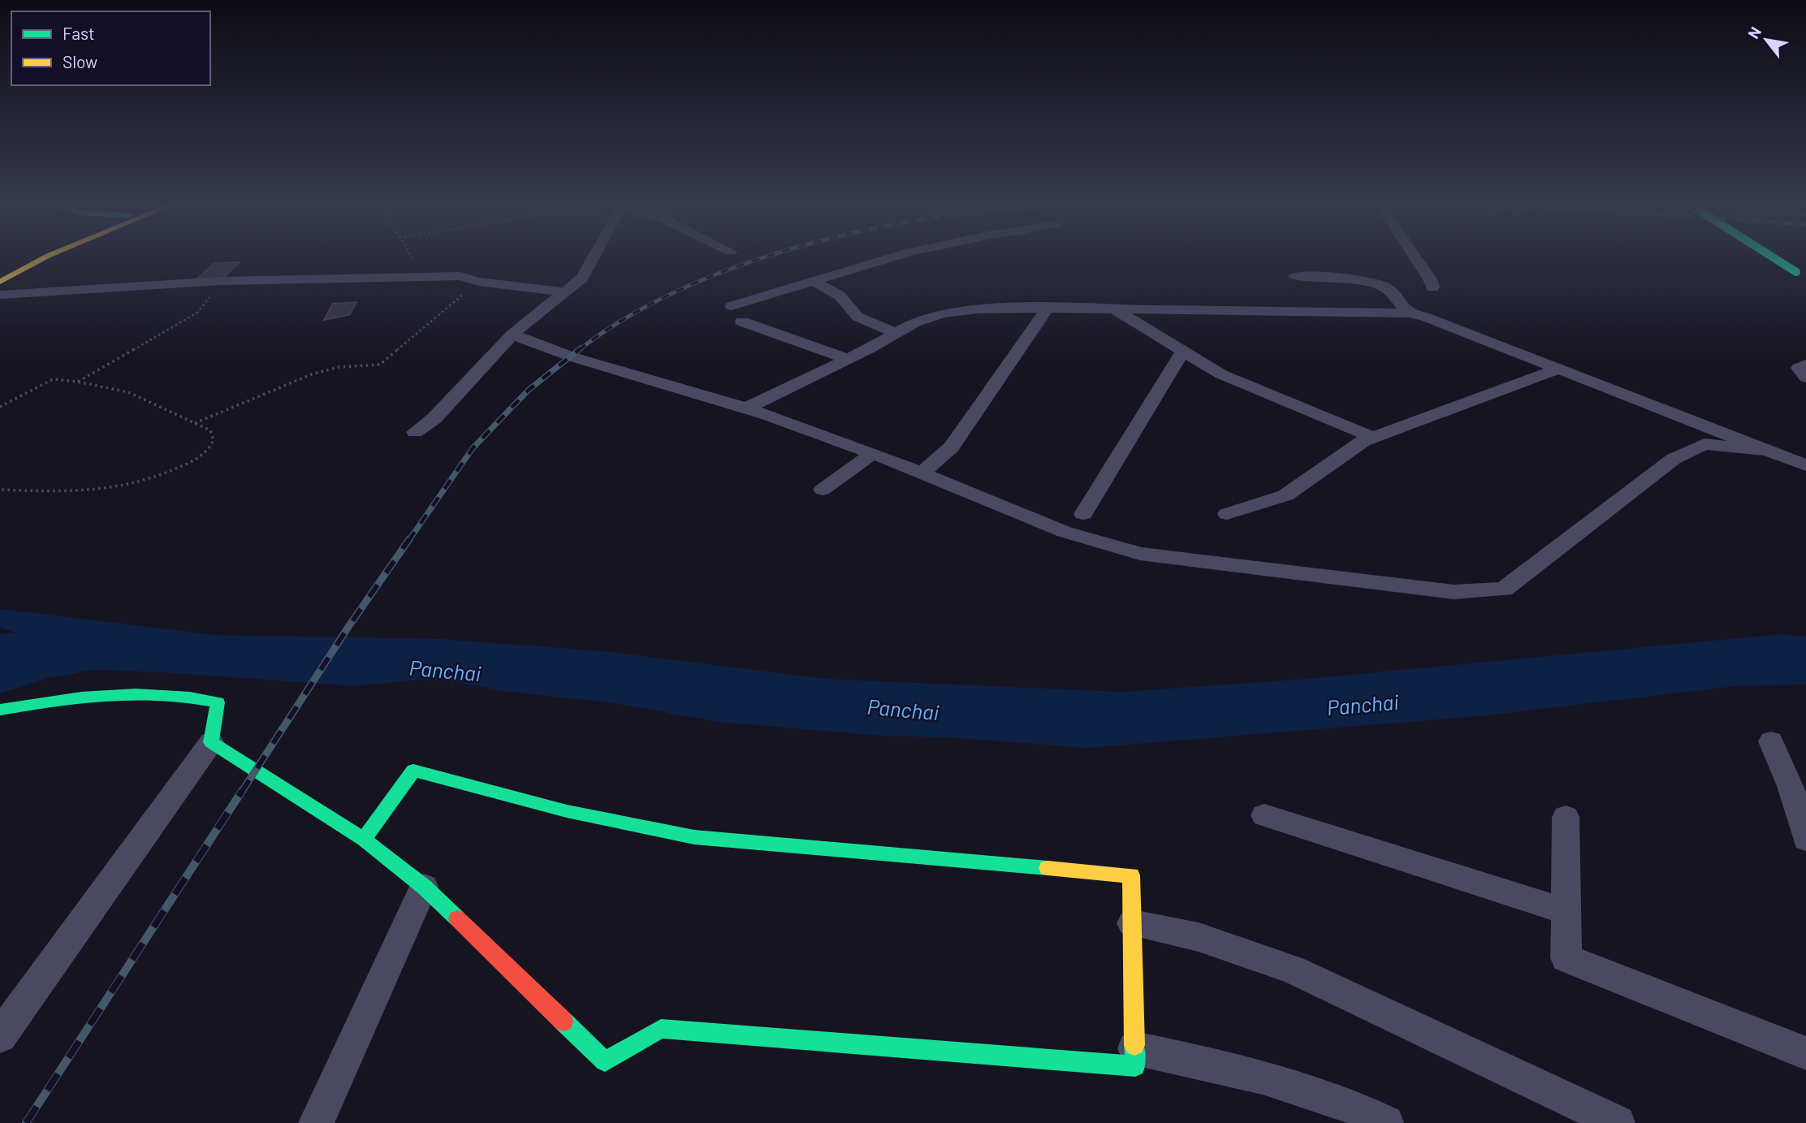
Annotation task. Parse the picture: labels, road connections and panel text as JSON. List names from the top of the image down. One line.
{"water":["Panchai"],"legend":["Fast","Slow"],"north":"top left"}
